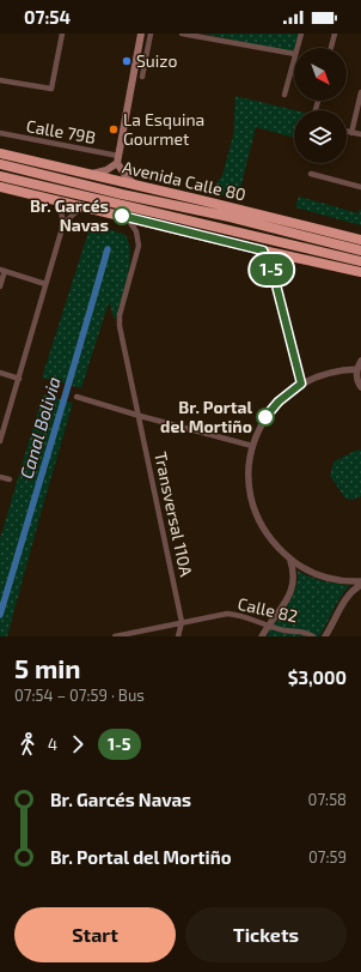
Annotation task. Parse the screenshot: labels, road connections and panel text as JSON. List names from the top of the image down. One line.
{"streets":{"highway":["Avenida Calle 80"],"street":["Calle 79B","Transversal 110A","Calle 82"]},"crossings":[["Transversal 110A","Calle 82"]],"water":["Canal Bolivia"],"places":["Suizo","La Esquina Gourmet","Br. Garcés Navas","Br. Portal del Mortiño"],"lines":["bus line 1-5"],"north":"bottom right","page":{"status":"07:54","on_map":"1-5","heading":["5 min","07:54 – 07:59 · Bus","$3,000"],"legs":["4","1-5"],"list":[{"name":"Br. Garcés Navas","value":"07:58"},{"name":"Br. Portal del Mortiño","value":"07:59"}],"buttons":["Start","Tickets"]}}
